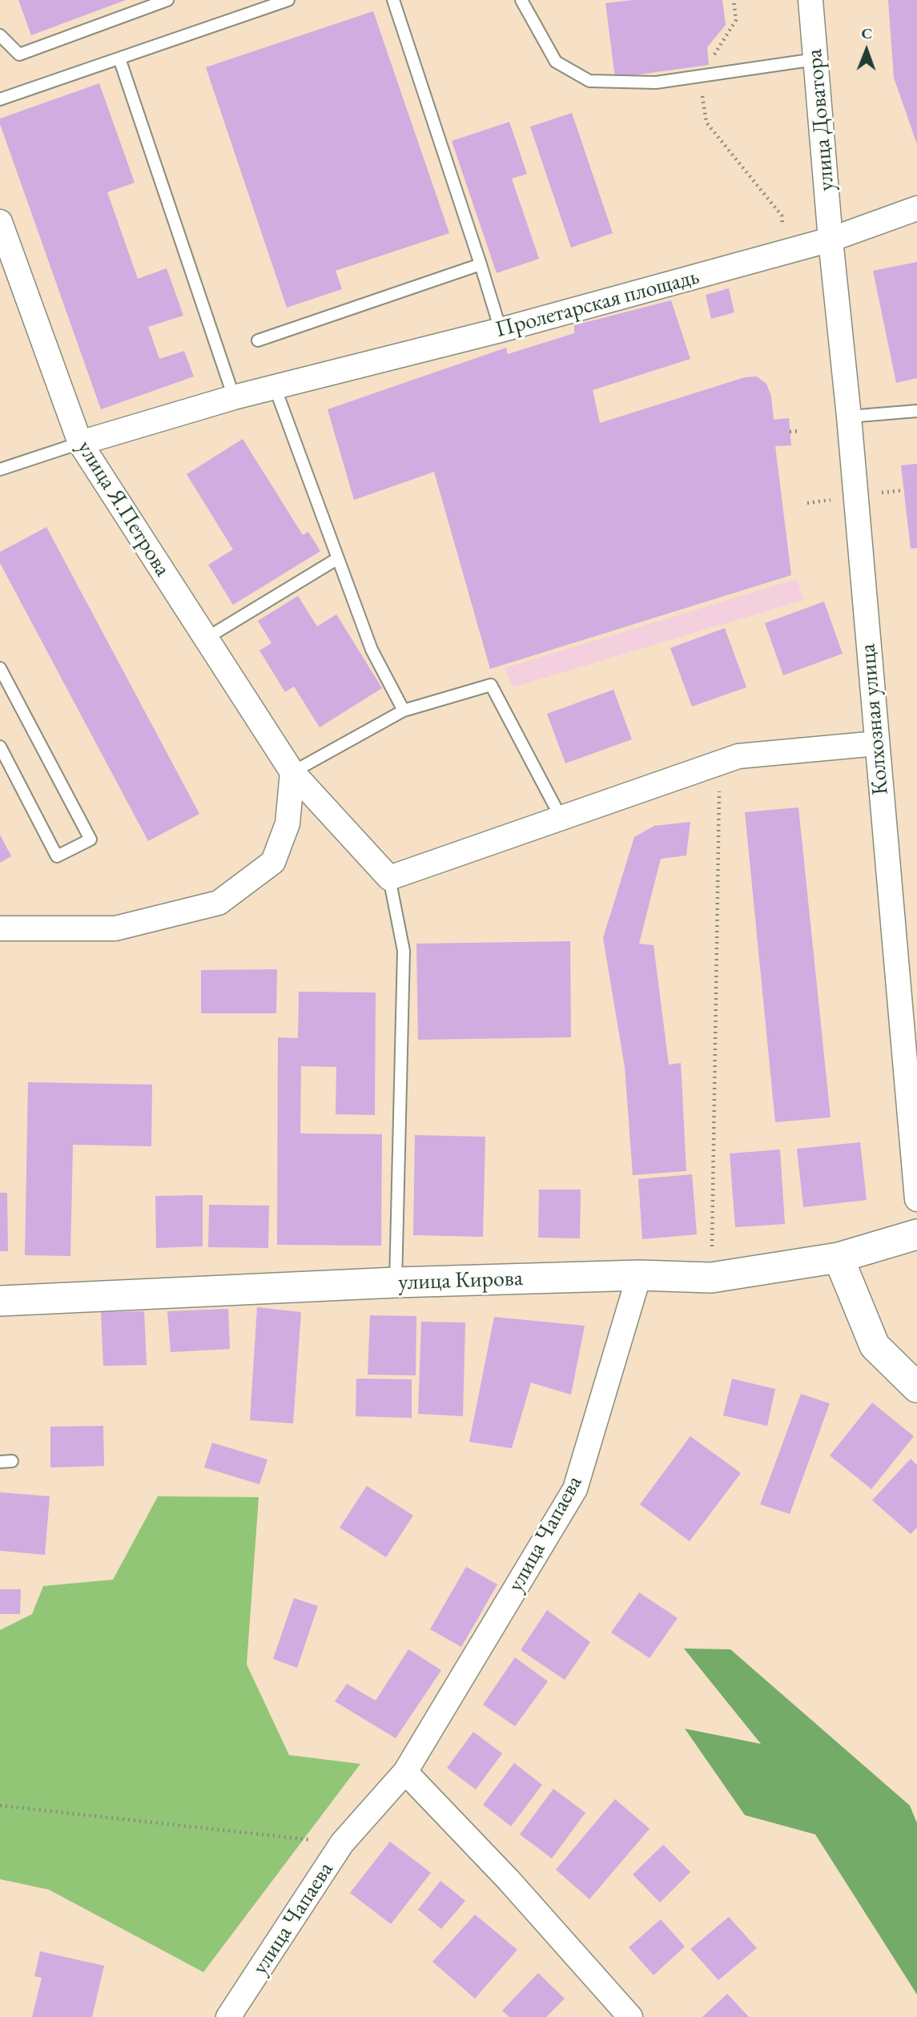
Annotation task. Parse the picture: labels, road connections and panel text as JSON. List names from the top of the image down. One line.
{"streets":{"street":["улица Доватора","Пролетарская площадь","улица Я.Петрова","Колхозная улица","улица Кирова","улица Чапаева"]},"crossings":[["улица Доватора","Пролетарская площадь"],["улица Доватора","Колхозная улица"],["Пролетарская площадь","улица Я.Петрова"],["Пролетарская площадь","Колхозная улица"],["улица Кирова","улица Чапаева"]],"north":"top"}
